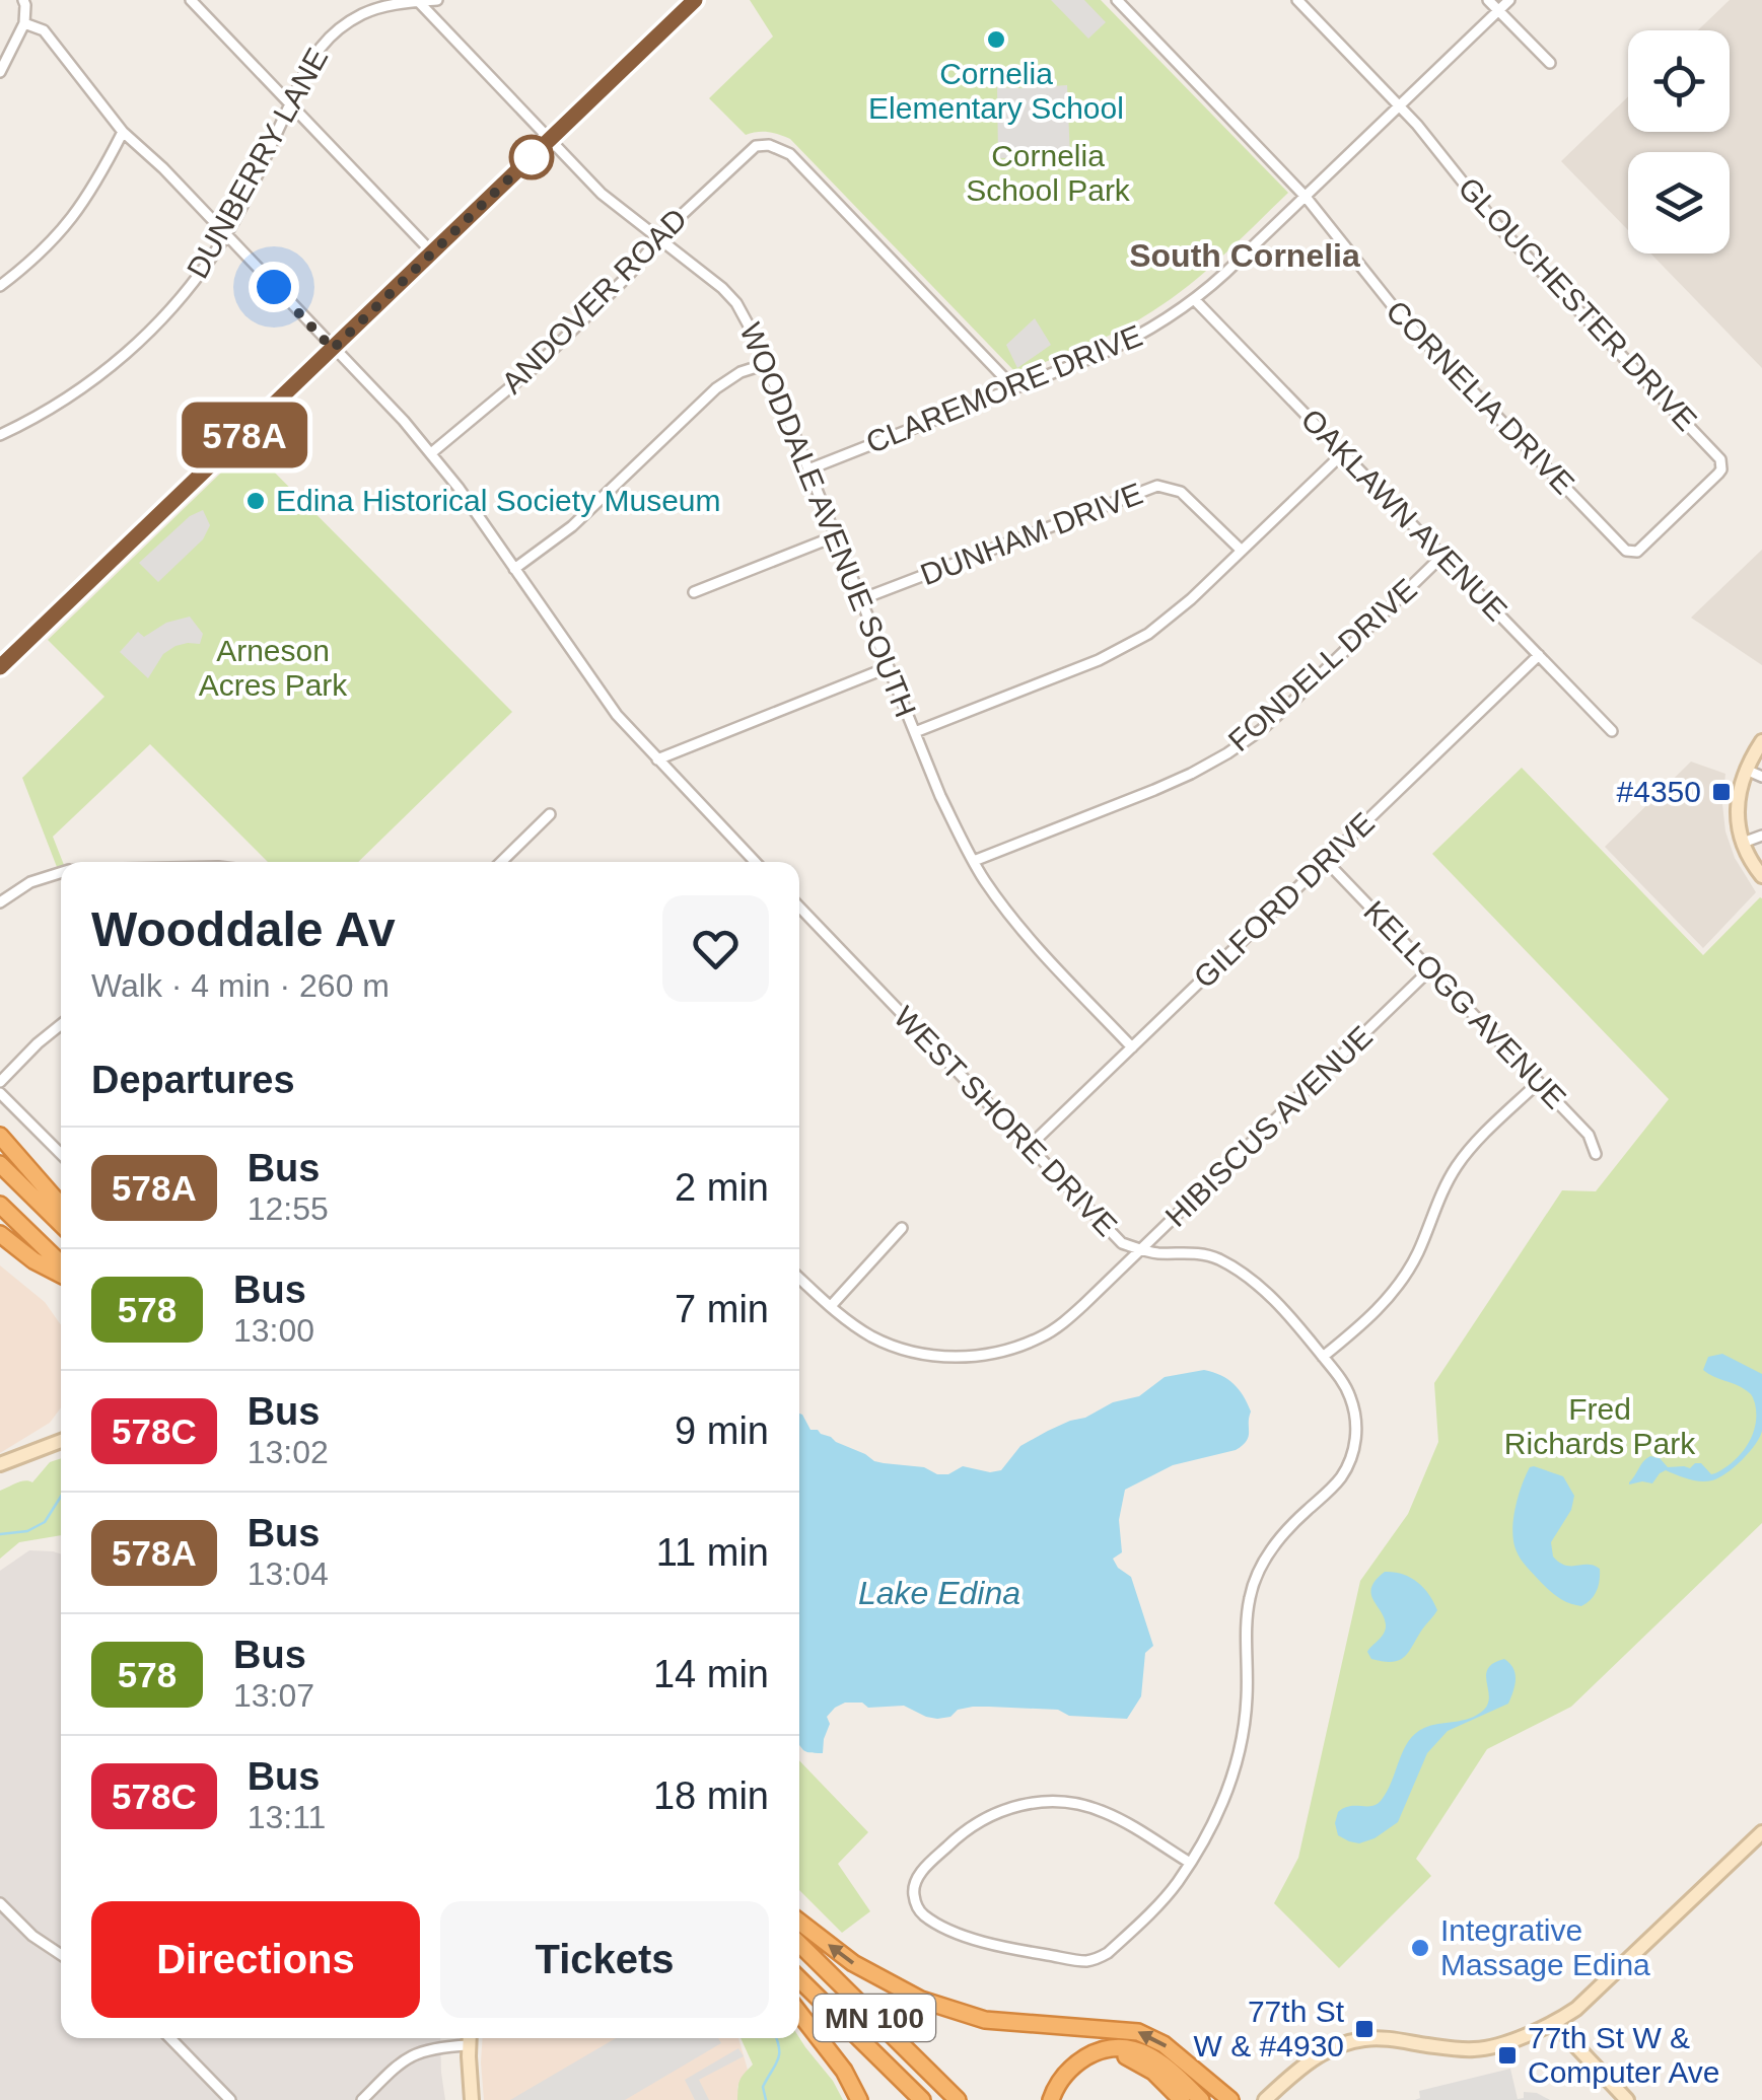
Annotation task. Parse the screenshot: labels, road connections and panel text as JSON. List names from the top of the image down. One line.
{"streets":{"highway":["MN 100"],"street":["DUNBERRY LANE","ANDOVER ROAD","GLOUCHESTER DRIVE","CLAREMORE DRIVE","CORNELIA DRIVE","OAKLAWN AVENUE","WOODDALE AVENUE SOUTH","DUNHAM DRIVE","FONDELL DRIVE","GILFORD DRIVE","KELLOGG AVENUE","WEST SHORE DRIVE","HIBISCUS AVENUE"]},"crossings":[["DUNBERRY LANE","WOODDALE AVENUE SOUTH"],["ANDOVER ROAD","CLAREMORE DRIVE"],["ANDOVER ROAD","WOODDALE AVENUE SOUTH"],["GLOUCHESTER DRIVE","CLAREMORE DRIVE"],["GLOUCHESTER DRIVE","CORNELIA DRIVE"],["CLAREMORE DRIVE","CORNELIA DRIVE"],["CLAREMORE DRIVE","OAKLAWN AVENUE"],["CLAREMORE DRIVE","WOODDALE AVENUE SOUTH"],["OAKLAWN AVENUE","FONDELL DRIVE"],["OAKLAWN AVENUE","GILFORD DRIVE"],["WOODDALE AVENUE SOUTH","DUNHAM DRIVE"],["WOODDALE AVENUE SOUTH","FONDELL DRIVE"],["WOODDALE AVENUE SOUTH","GILFORD DRIVE"],["GILFORD DRIVE","KELLOGG AVENUE"],["GILFORD DRIVE","WEST SHORE DRIVE"],["KELLOGG AVENUE","HIBISCUS AVENUE"],["WEST SHORE DRIVE","HIBISCUS AVENUE"]],"districts":["South Cornelia"],"water":["Lake Edina"],"parks":["Cornelia School Park","Arneson Acres Park","Fred Richards Park"],"places":{"other":["Cornelia Elementary School","Edina Historical Society Museum","Integrative Massage Edina"],"transit":["#4350","77th St W & #4930","77th St W & Computer Ave"]},"lines":["bus line 578A"],"page":{"on_map":"578A","heading":[["Wooddale Av","Walk · 4 min · 260 m"],"Departures"],"list":[{"mark":"578A","name":"Bus","note":"12:55","value":"2 min"},{"mark":"578","name":"Bus","note":"13:00","value":"7 min"},{"mark":"578C","name":"Bus","note":"13:02","value":"9 min"},{"mark":"578A","name":"Bus","note":"13:04","value":"11 min"},{"mark":"578","name":"Bus","note":"13:07","value":"14 min"},{"mark":"578C","name":"Bus","note":"13:11","value":"18 min"}],"buttons":["Directions","Tickets"]}}
